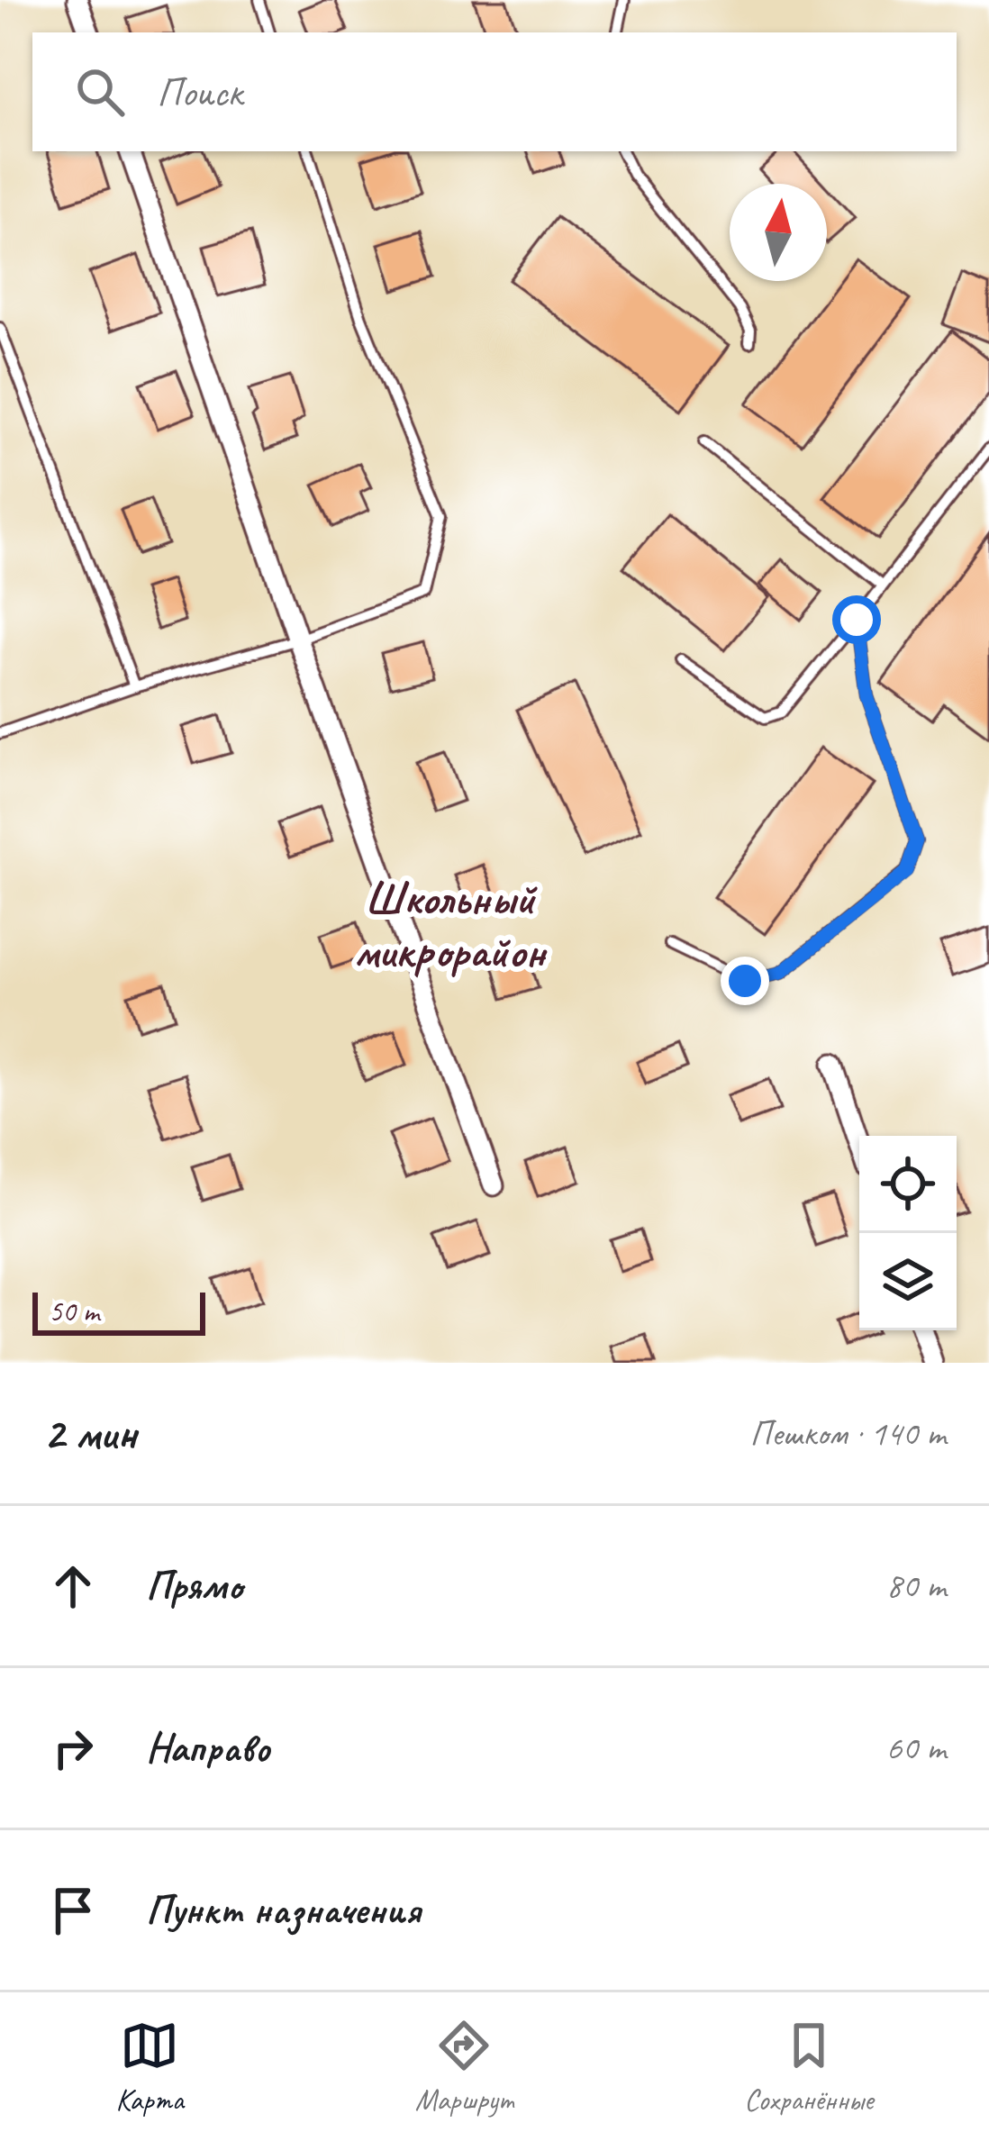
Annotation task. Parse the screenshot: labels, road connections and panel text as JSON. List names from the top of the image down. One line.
{"districts":["Школьный микрорайон"],"scale_bar":"50 m","north":"top","page":{"search":"Поиск","scale":"50 m","heading":["2 мин","Пешком · 140 m"],"list":[["Прямо","80 m"],["Направо","60 m"],"Пункт назначения"],"nav":["Карта","Маршрут","Сохранённые"]}}
